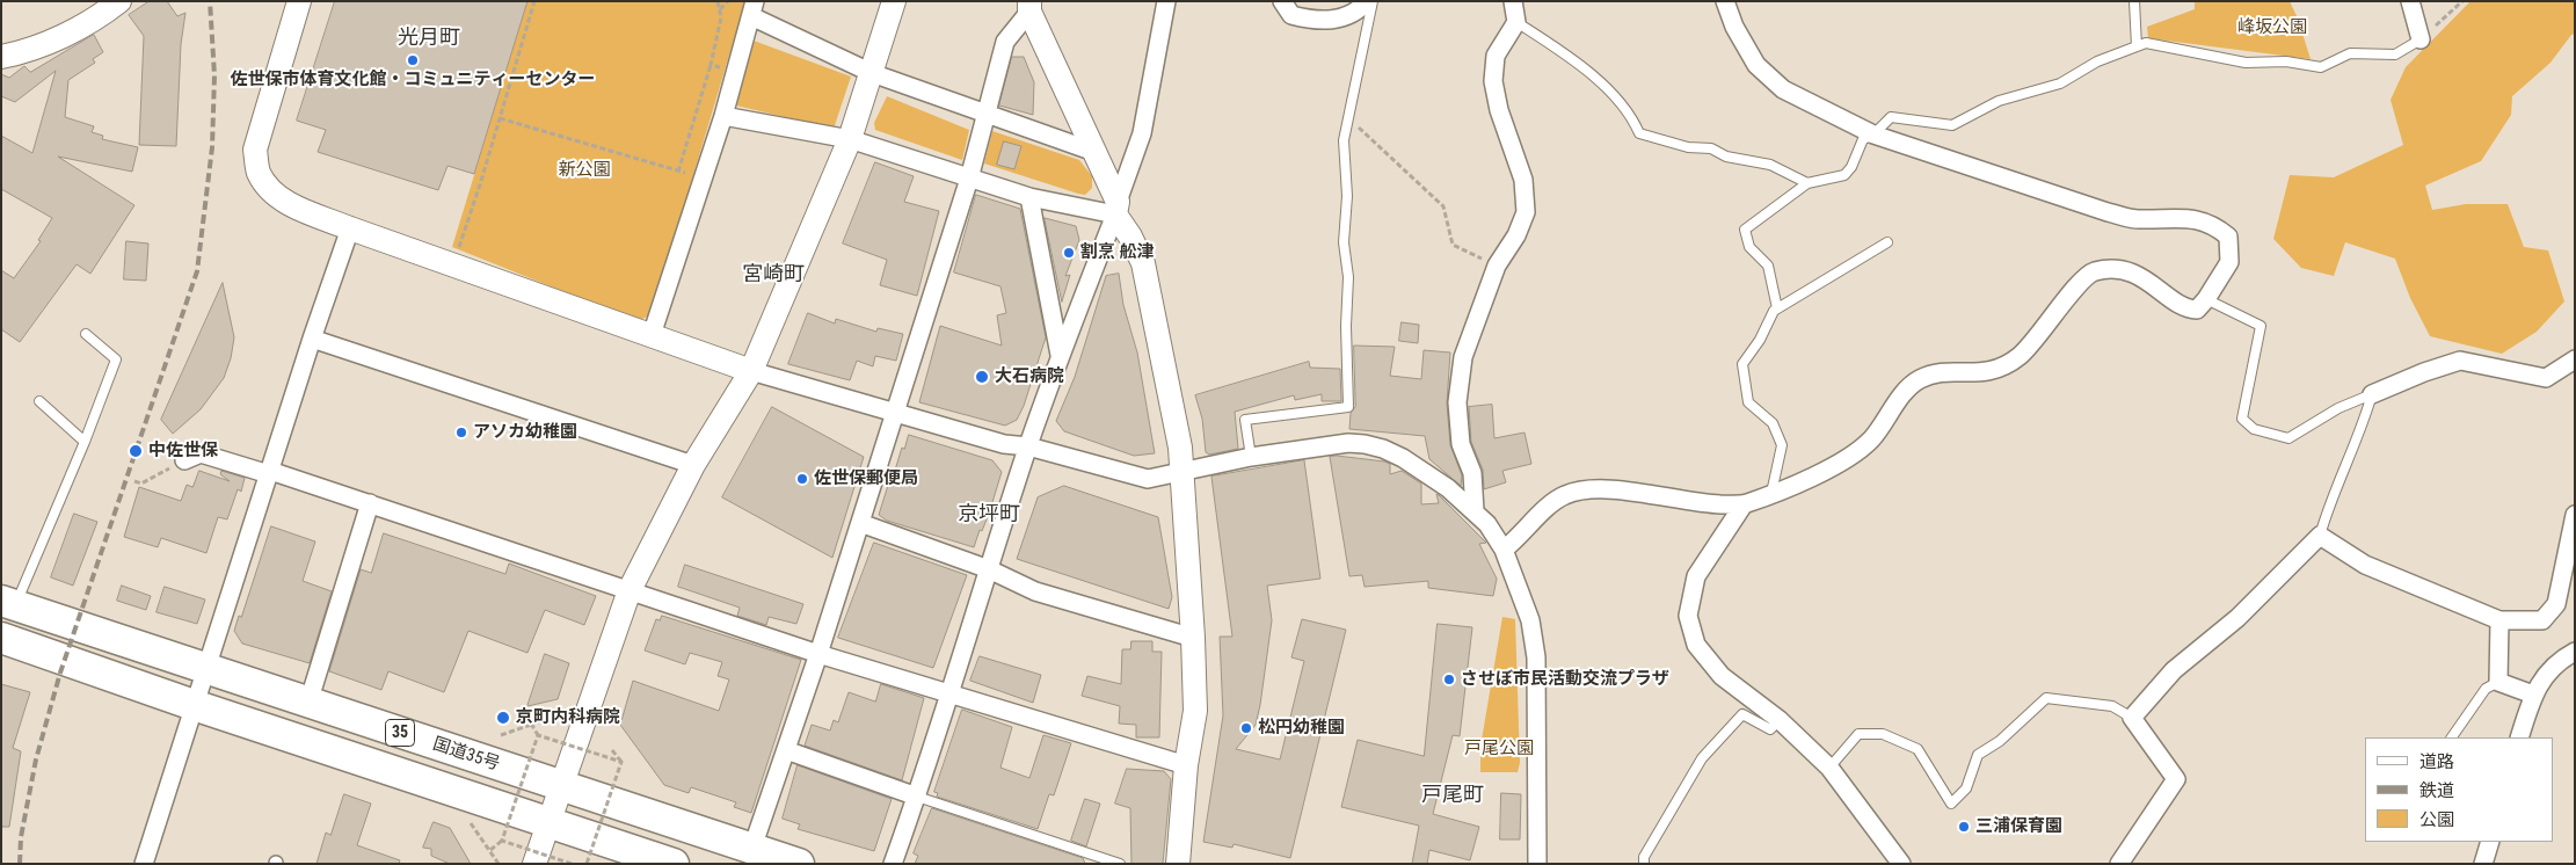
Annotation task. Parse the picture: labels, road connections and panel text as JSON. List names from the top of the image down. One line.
{"streets":{"highway":["35","国道35号"]},"districts":["光月町","宮崎町","京坪町","戸尾町"],"parks":["峰坂公園","新公園","戸尾公園"],"places":["佐世保市体育文化館・コミュニティーセンター","割烹 舩津","大石病院","アソカ幼稚園","中佐世保","佐世保郵便局","させぼ市民活動交流プラザ","京町内科病院","松円幼稚園","三浦保育園"],"legend":["道路","鉄道","公園"]}
